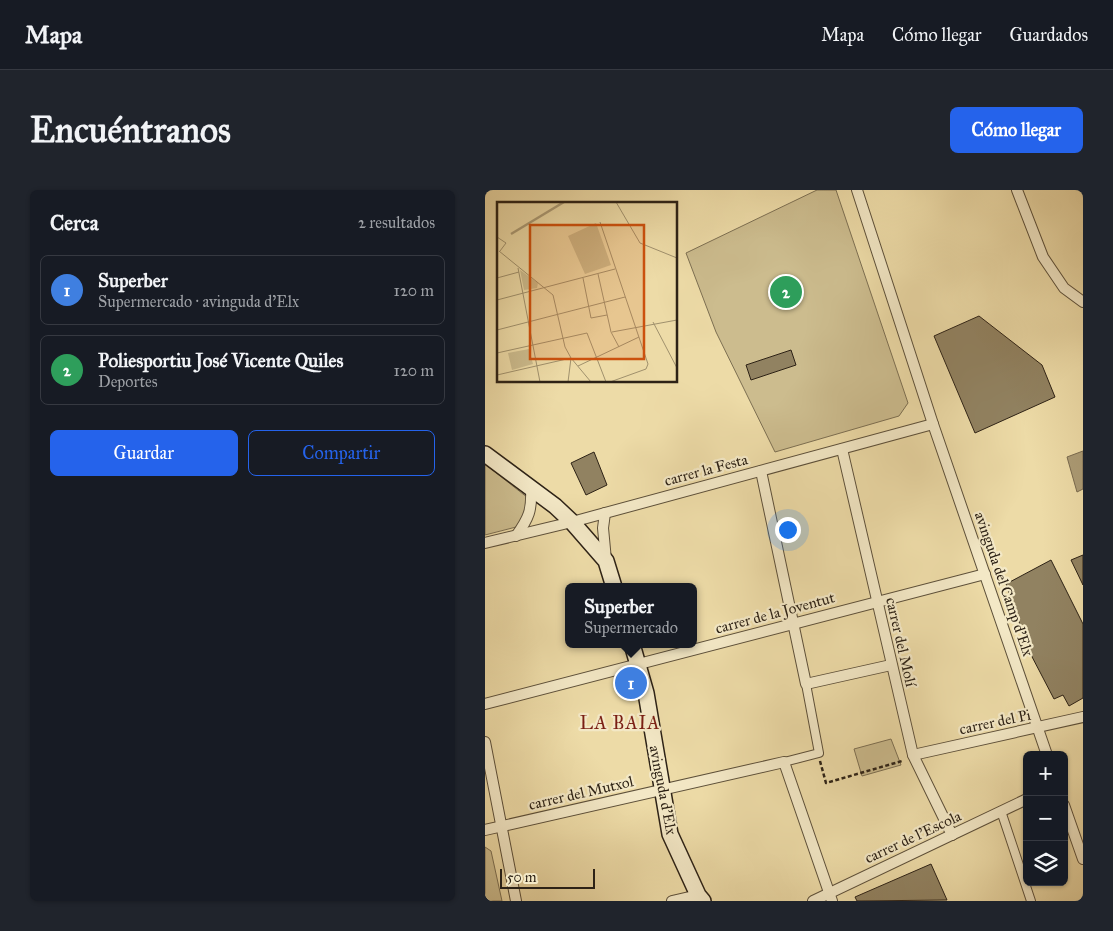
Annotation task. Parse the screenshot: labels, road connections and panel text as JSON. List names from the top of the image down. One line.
{"streets":{"main road":["avinguda d'Elx"],"street":["carrer la Festa","avinguda del Camp d'Elx","carrer de la Joventut","carrer del Molí","carrer del Pi","carrer del Mutxol","carrer de l'Escola"]},"crossings":[["carrer la Festa","avinguda del Camp d'Elx"],["carrer la Festa","carrer del Molí"],["avinguda del Camp d'Elx","carrer de la Joventut"],["avinguda del Camp d'Elx","carrer del Pi"],["carrer de la Joventut","carrer del Molí"],["carrer de la Joventut","avinguda d'Elx"],["carrer del Molí","carrer del Pi"],["carrer del Molí","carrer de l'Escola"],["avinguda d'Elx","carrer del Mutxol"]],"districts":["LA BAIA"],"scale_bar":"50 m","page":{"header":"Mapa","nav":["Mapa","Cómo llegar","Guardados"],"buttons":["Cómo llegar",["Guardar","Compartir"]],"title":"Encuéntranos","heading":["Cerca","2 resultados"],"list":[{"mark":"1","name":"Superber","note":"Supermercado · avinguda d'Elx","value":"120 m"},{"mark":"2","name":"Poliesportiu José Vicente Quiles","note":"Deportes","value":"120 m"}],"pins":["2","1"],"popup":["Superber","Supermercado"],"map_buttons":["+","−"],"scale":"50 m"}}
